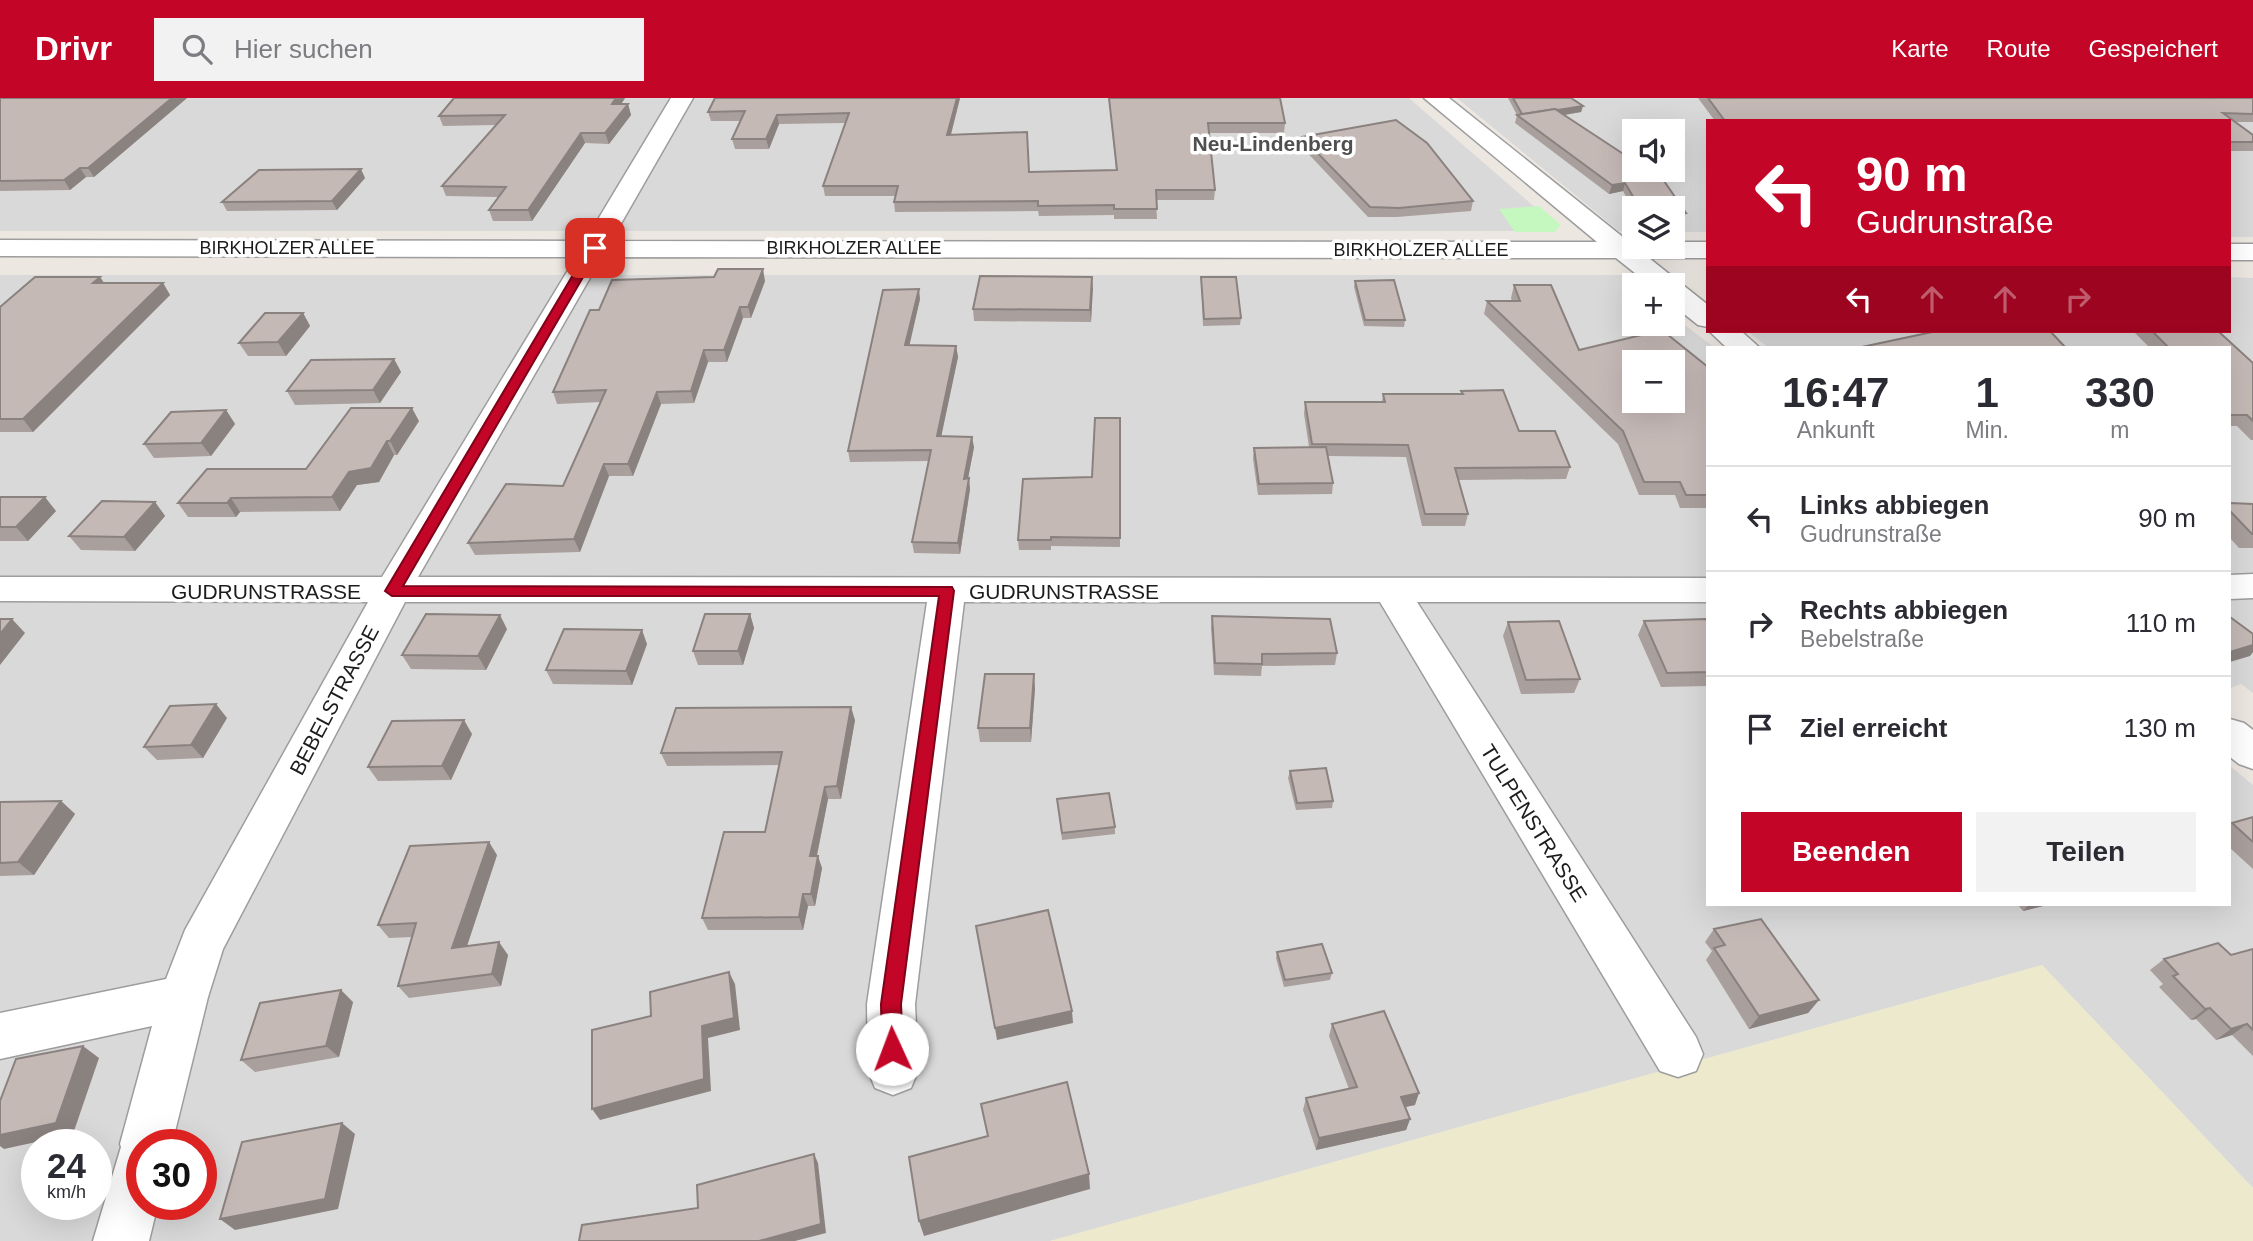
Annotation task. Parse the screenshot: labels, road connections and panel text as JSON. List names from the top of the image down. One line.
{"streets":{"street":["BIRKHOLZER ALLEE","GUDRUNSTRASSE","BEBELSTRASSE","TULPENSTRASSE"]},"crossings":[["BIRKHOLZER ALLEE","BEBELSTRASSE"],["GUDRUNSTRASSE","BEBELSTRASSE"],["GUDRUNSTRASSE","TULPENSTRASSE"]],"districts":["Neu-Lindenberg"],"page":{"header":"Drivr","search":"Hier suchen","nav":["Karte","Route","Gespeichert"],"map_buttons":["+","−"],"turn":["90 m","Gudrunstraße"],"eta":["16:47","Ankunft","1","Min.","330","m"],"list":[{"name":"Links abbiegen","note":"Gudrunstraße","value":"90 m"},{"name":"Rechts abbiegen","note":"Bebelstraße","value":"110 m"},{"name":"Ziel erreicht","value":"130 m"}],"buttons":["Beenden","Teilen"],"speed":"24 km/h","limit":"30"}}
